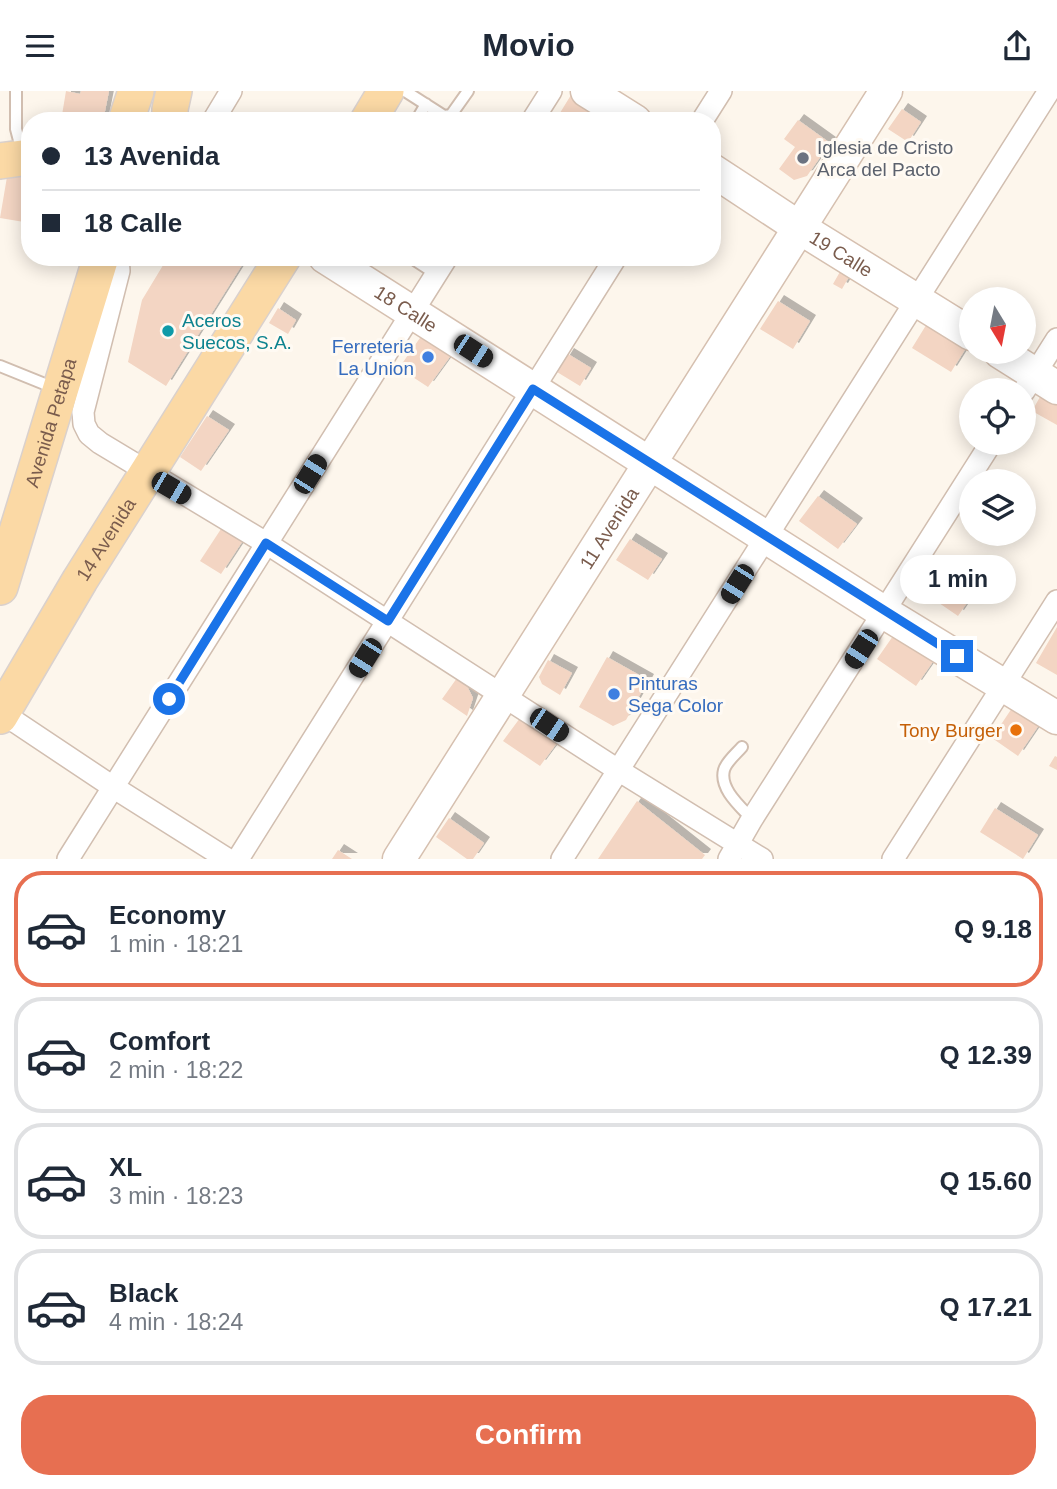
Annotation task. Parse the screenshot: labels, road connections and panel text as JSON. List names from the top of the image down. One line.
{"streets":{"main road":["Avenida Petapa","14 Avenida"],"street":["19 Calle","18 Calle","11 Avenida"]},"crossings":[["19 Calle","11 Avenida"],["18 Calle","11 Avenida"]],"places":["Iglesia de Cristo Arca del Pacto","Aceros Suecos, S.A.","Ferreteria La Union","Pinturas Sega Color","Tony Burger"],"north":"bottom","page":{"header":"Movio","banner":["13 Avenida","18 Calle"],"bubble":"1 min","list":[{"name":"Economy","note":"1 min · 18:21","value":"Q 9.18"},{"name":"Comfort","note":"2 min · 18:22","value":"Q 12.39"},{"name":"XL","note":"3 min · 18:23","value":"Q 15.60"},{"name":"Black","note":"4 min · 18:24","value":"Q 17.21"}],"buttons":"Confirm"}}
